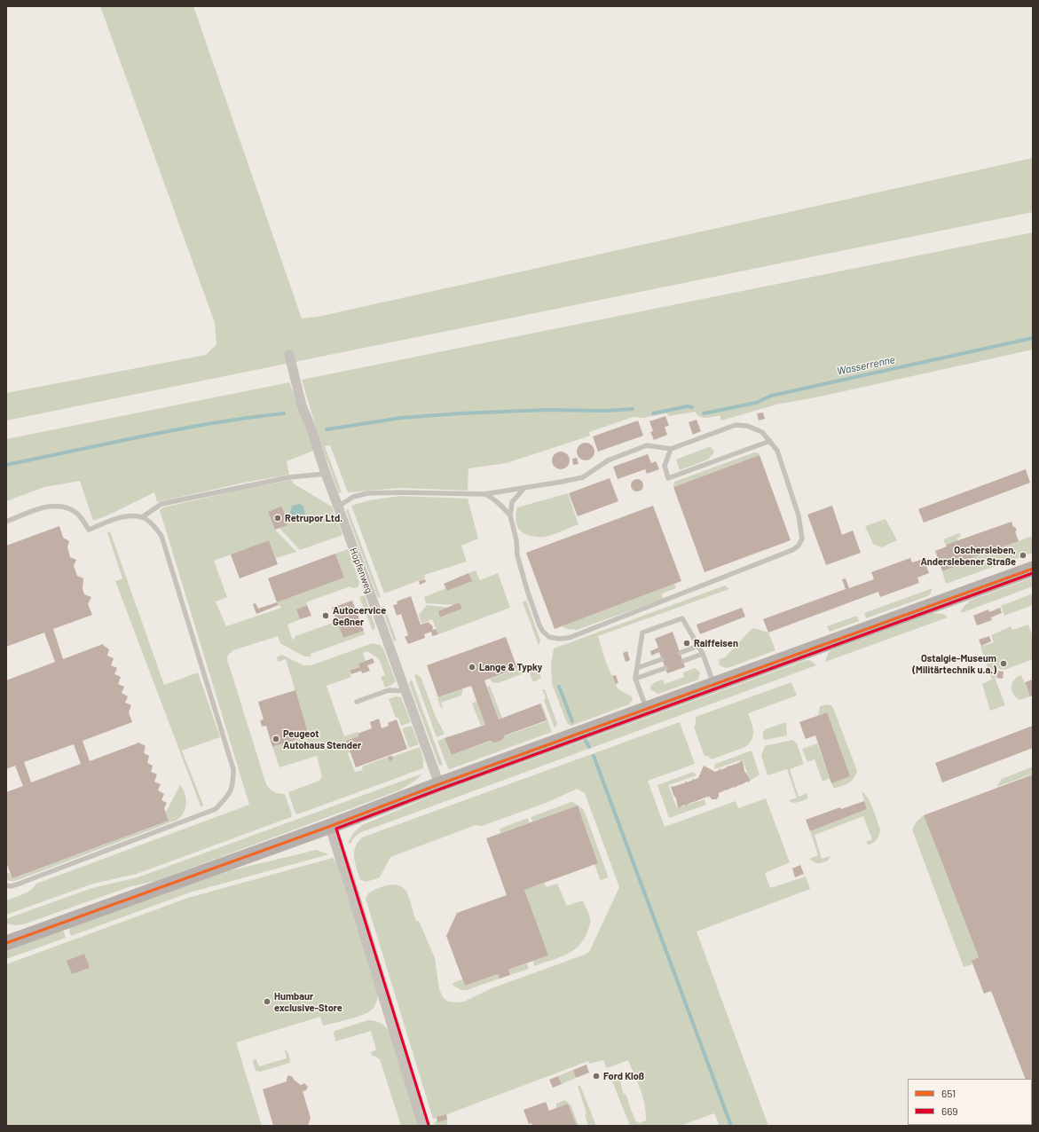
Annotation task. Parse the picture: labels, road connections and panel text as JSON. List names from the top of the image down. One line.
{"streets":{"street":["Hopfenweg"]},"water":["Wasserrenne"],"places":["Retrupor Ltd.","Oschersleben, Anderslebener Straße","Autocervice Geßner","Raiffeisen","Ostalgie-Museum (Militärtechnik u.a.)","Lange & Typky","Peugeot Autohaus Stender","Humbaur exclusive-Store","Ford Kloß"],"lines":["transit line 651","transit line 669"],"legend":["651","669"]}
